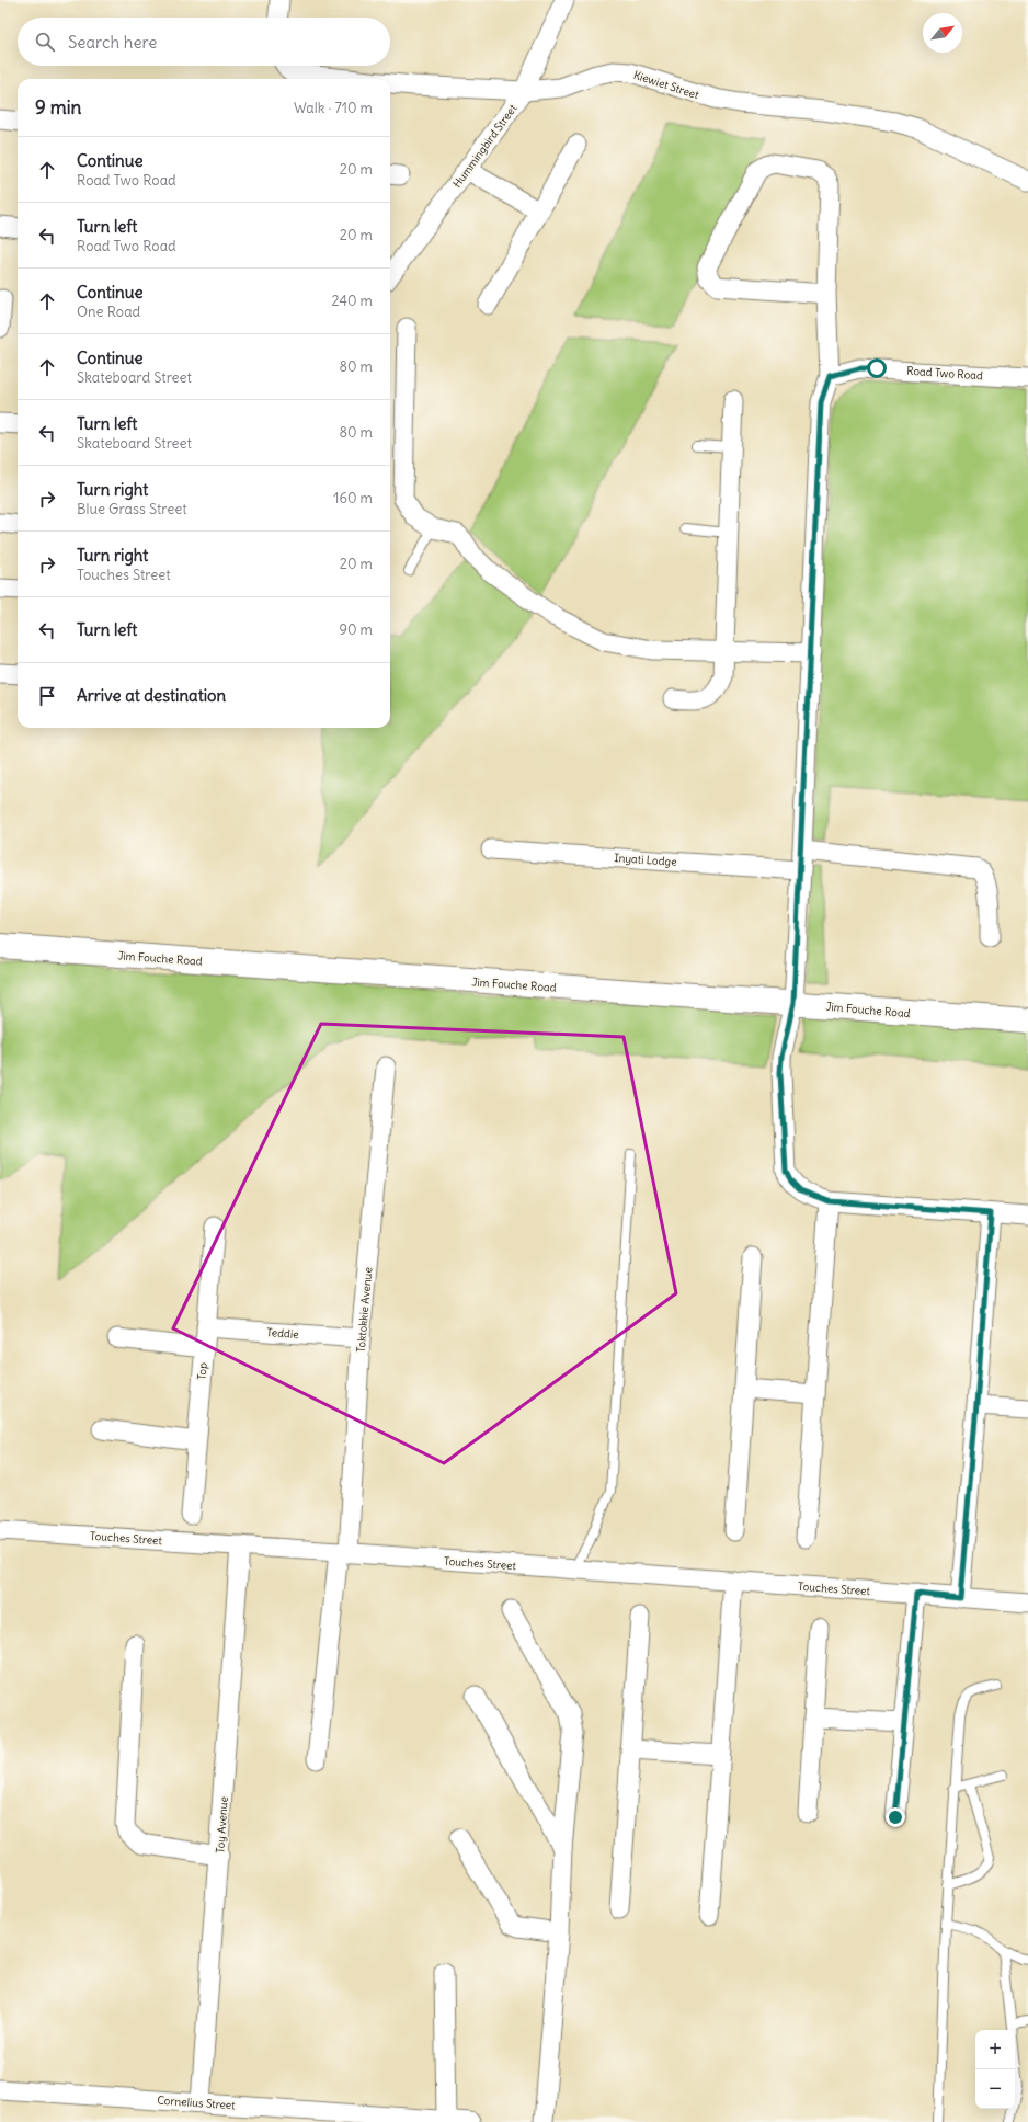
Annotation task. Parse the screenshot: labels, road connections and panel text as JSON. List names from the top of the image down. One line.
{"streets":{"street":["Kiewiet Street","Hummingbird Street","Road Two Road","Inyati Lodge","Jim Fouche Road","Toktokkie Avenue","Teddie","Top","Touches Street","Toy Avenue","Cornelius Street"]},"crossings":[["Kiewiet Street","Hummingbird Street"],["Toktokkie Avenue","Teddie"],["Toktokkie Avenue","Touches Street"],["Teddie","Top"],["Touches Street","Toy Avenue"],["Toy Avenue","Cornelius Street"]],"north":"top right","page":{"search":"Search here","heading":["9 min","Walk · 710 m"],"list":[["Continue","Road Two Road","20 m"],["Turn left","Road Two Road","20 m"],["Continue","One Road","240 m"],["Continue","Skateboard Street","80 m"],["Turn left","Skateboard Street","80 m"],["Turn right","Blue Grass Street","160 m"],["Turn right","Touches Street","20 m"],["Turn left","90 m"],"Arrive at destination"],"map_buttons":["+","−"]}}
